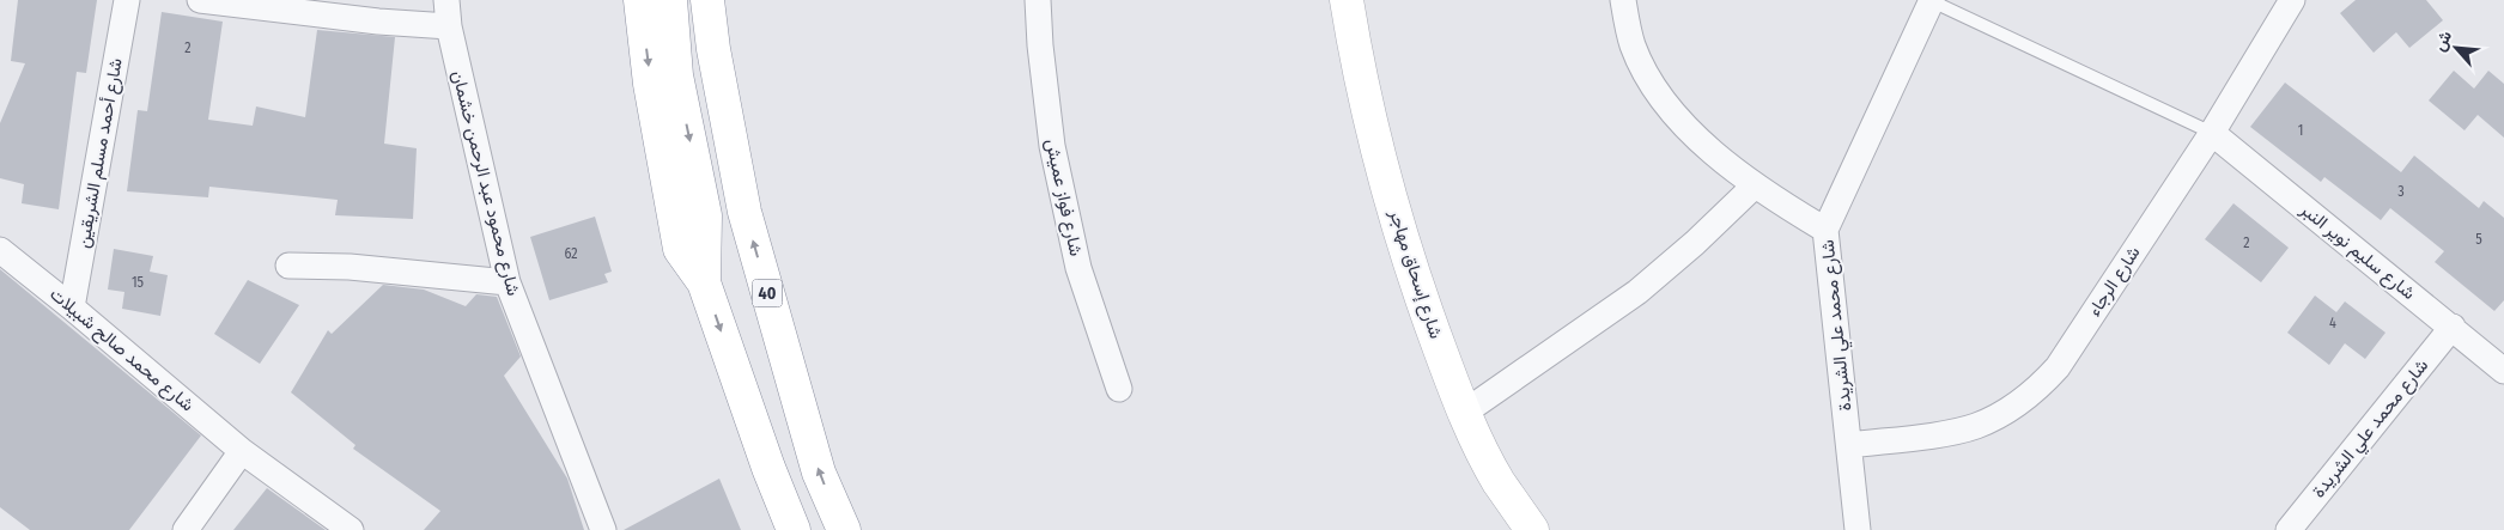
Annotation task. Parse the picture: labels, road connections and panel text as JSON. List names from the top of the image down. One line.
{"streets":{"main road":["شارع إسحاق مهاجر","40"],"street":["شارع أحمد مسلم الشريقين","شارع محمود عبد الرحمن خشمان","شارع فواز عميش","شارع سليم نوير النبر","شارع الرجاء","شارع محمد علي الشريدة","شارع محمد صالح شبيلات"]},"crossings":[["شارع أحمد مسلم الشريقين","شارع محمد صالح شبيلات"],["شارع سليم نوير النبر","شارع الرجاء"],["شارع سليم نوير النبر","شارع محمد علي الشريدة"],["شارع الرجاء","شارع محمد علي الشريدة"]],"house_numbers":["2","1","3","5","2","62","15","4"],"north":"top left"}
